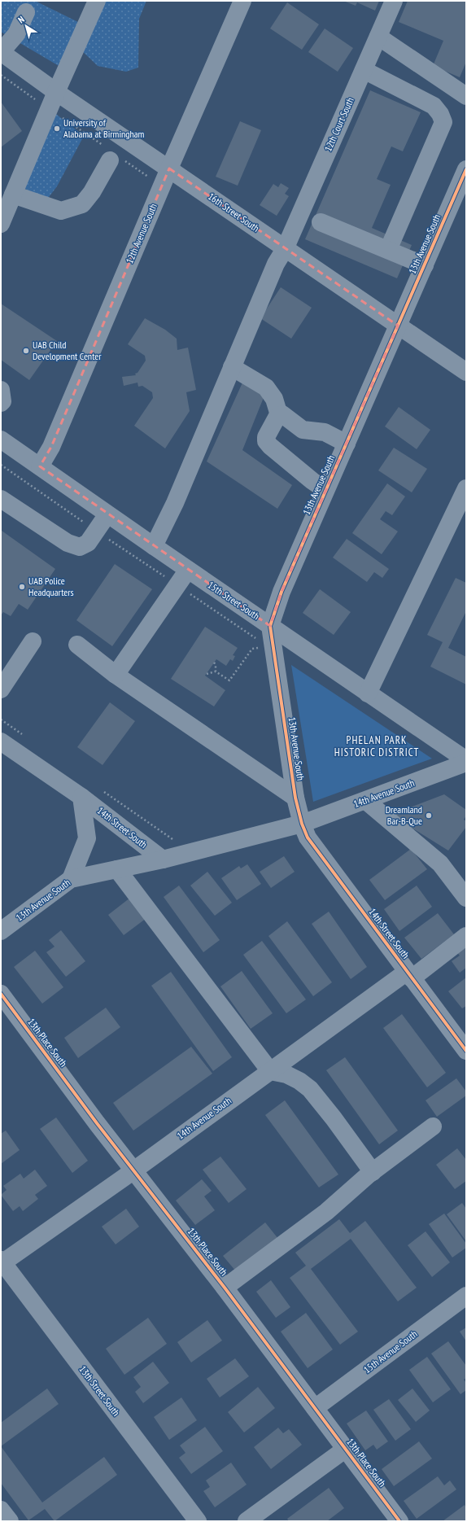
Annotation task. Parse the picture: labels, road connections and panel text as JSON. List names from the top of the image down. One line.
{"streets":{"street":["12th Court South","16th Street South","12th Avenue South","13th Avenue South","15th Street South","14th Avenue South","14th Street South","13th Place South","15th Avenue South","13th Street South"]},"crossings":[["12th Court South","16th Street South"],["12th Court South","15th Street South"],["16th Street South","12th Avenue South"],["16th Street South","13th Avenue South"],["12th Avenue South","15th Street South"],["13th Avenue South","15th Street South"],["13th Avenue South","14th Avenue South"],["13th Avenue South","14th Street South"],["15th Street South","14th Avenue South"],["14th Avenue South","14th Street South"],["14th Avenue South","13th Place South"],["14th Avenue South","13th Street South"],["13th Place South","15th Avenue South"]],"districts":["PHELAN PARK HISTORIC DISTRICT"],"places":["University of Alabama at Birmingham","UAB Child Development Center","UAB Police Headquarters","Dreamland Bar-B-Que"],"north":"top left"}
